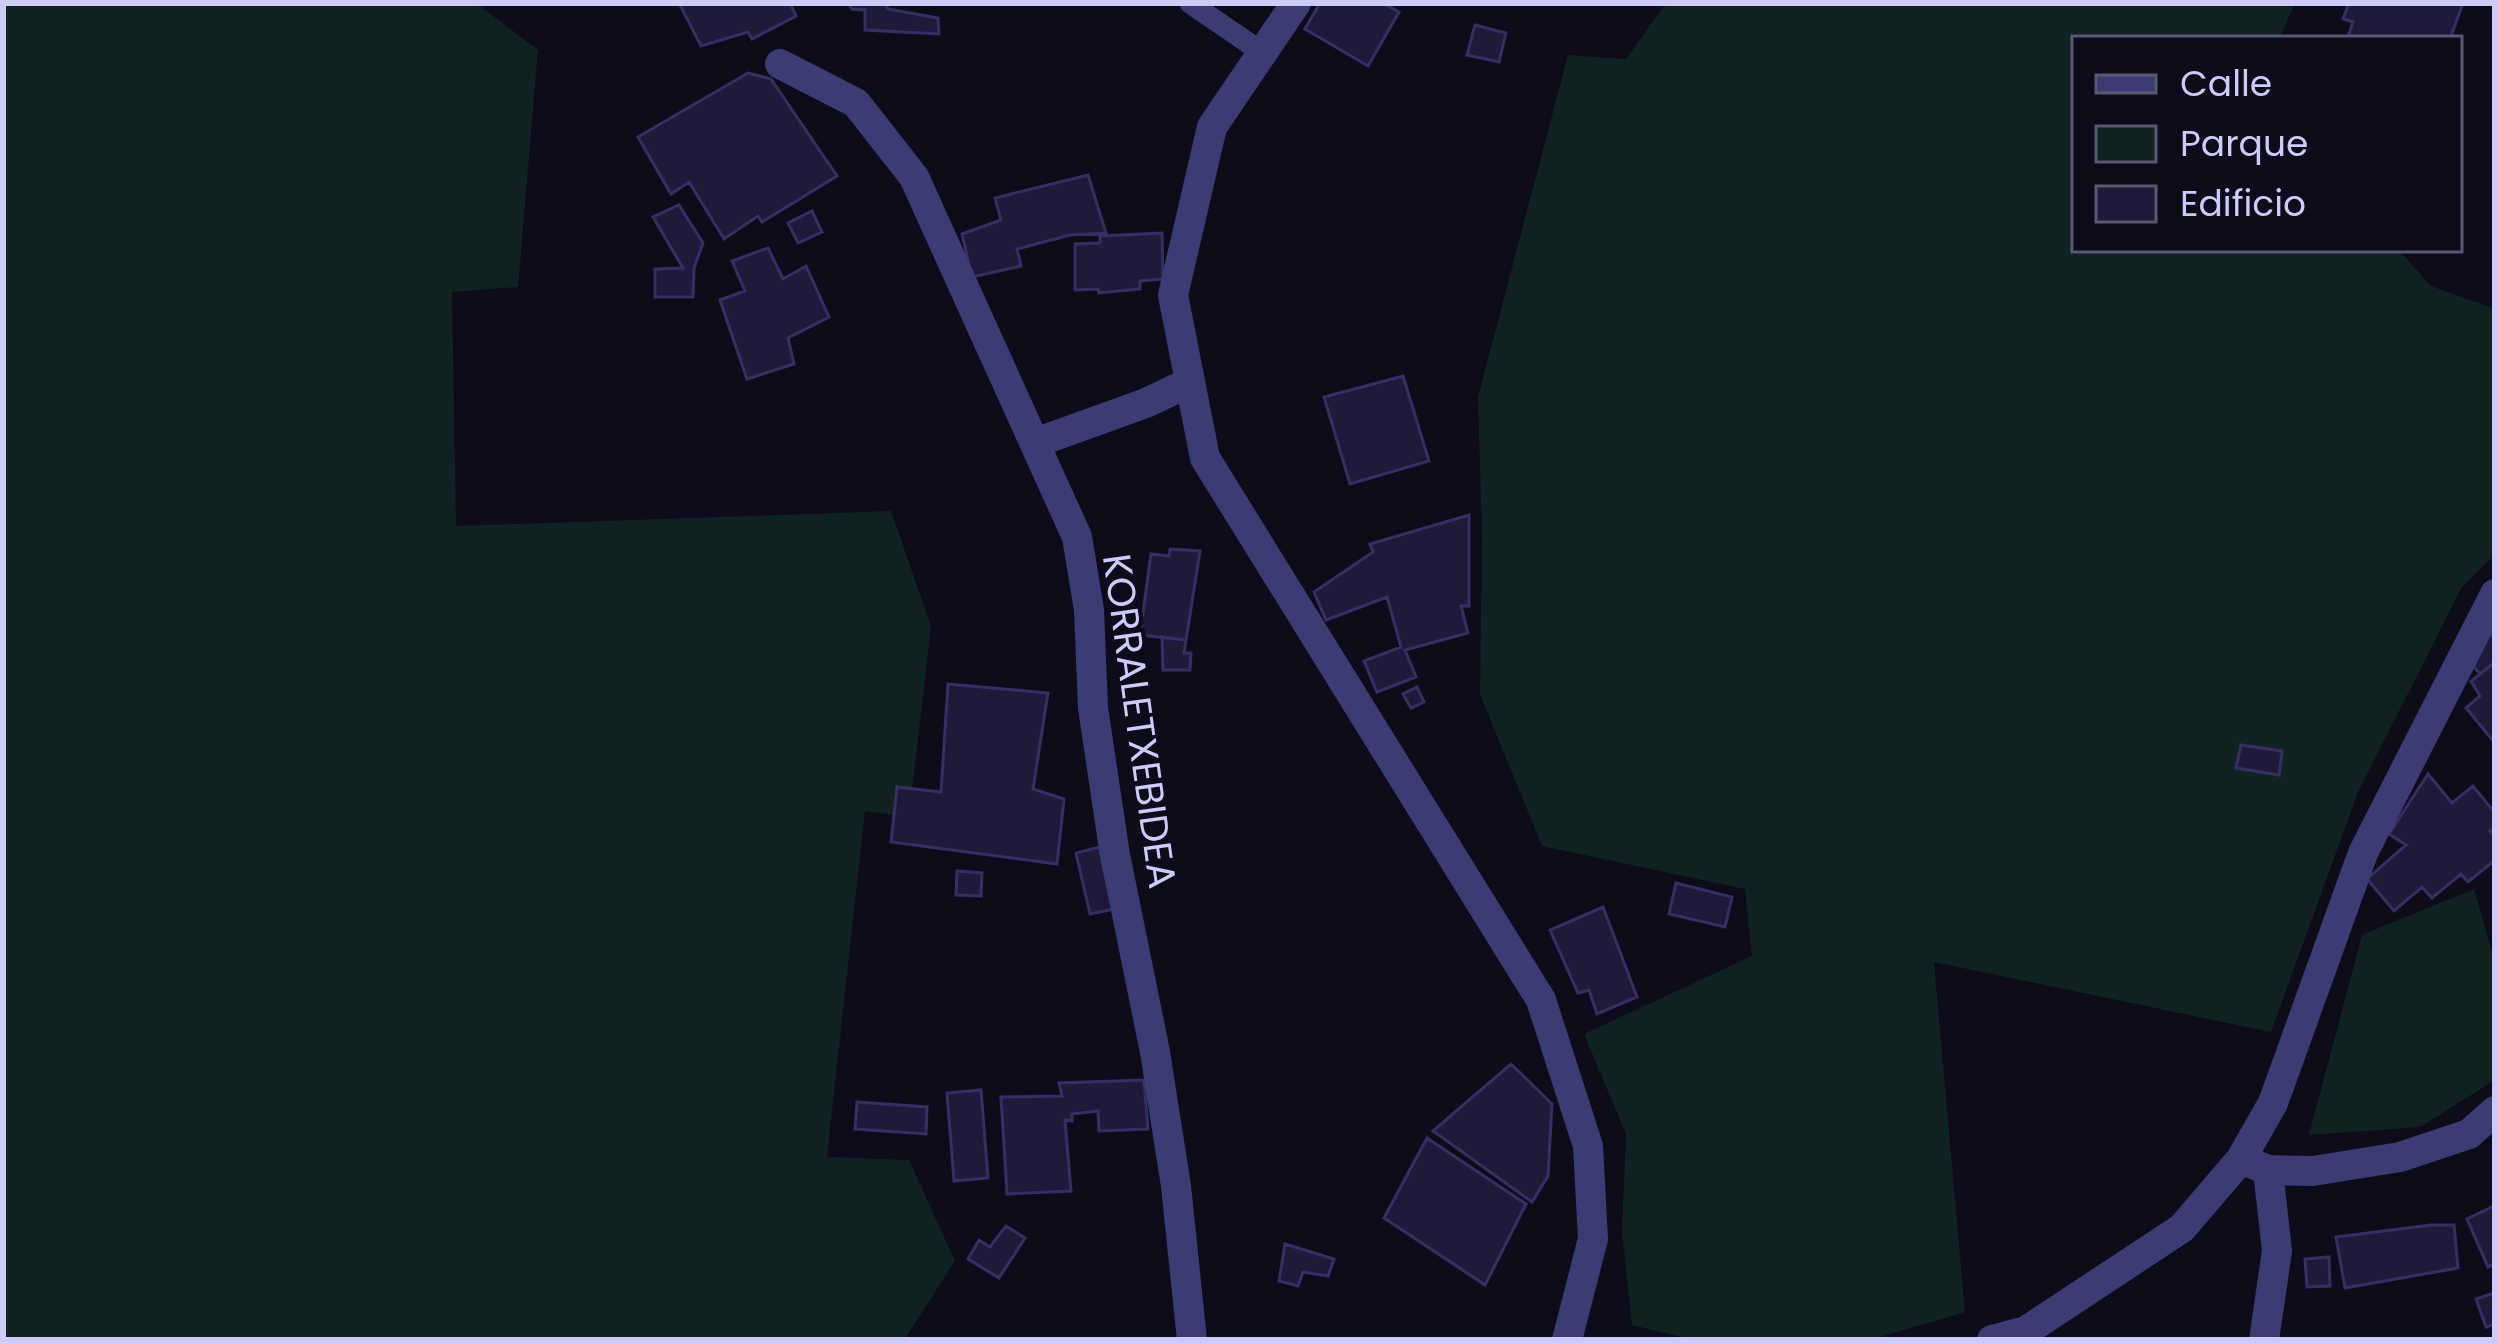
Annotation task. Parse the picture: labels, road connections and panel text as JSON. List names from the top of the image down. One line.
{"streets":{"street":["KORRALETXEBIDEA"]},"legend":["Calle","Parque","Edificio"]}
